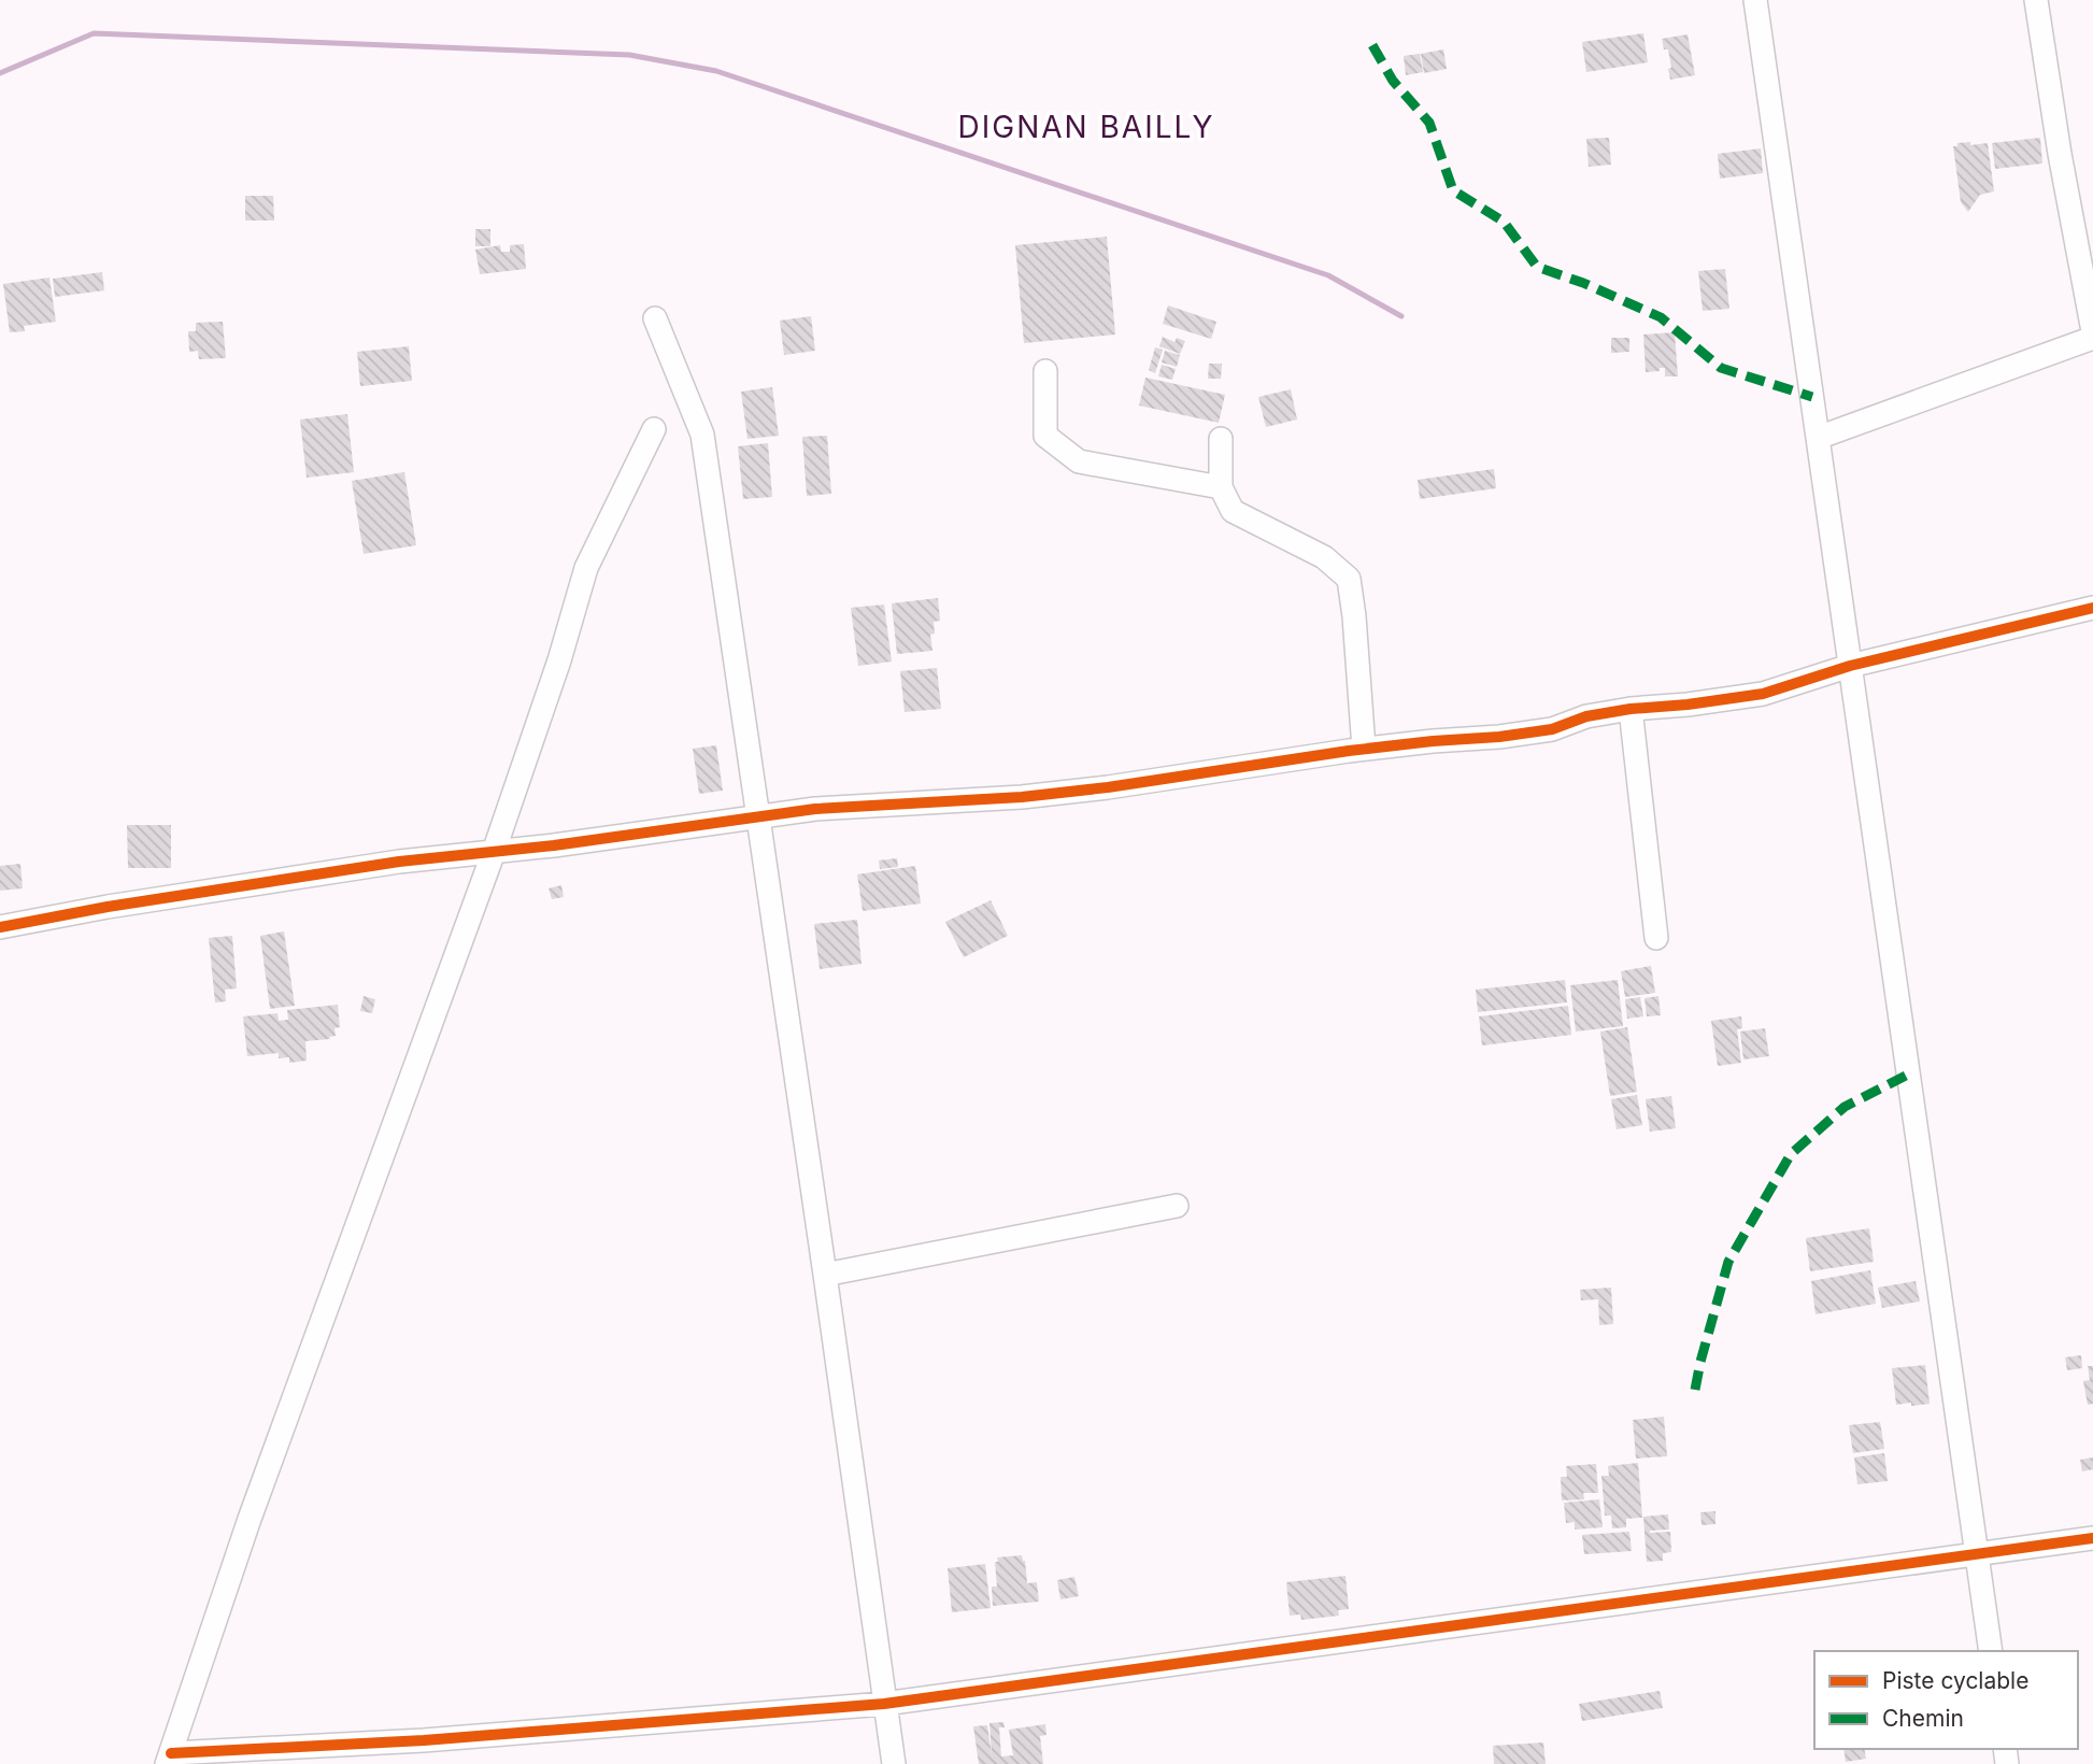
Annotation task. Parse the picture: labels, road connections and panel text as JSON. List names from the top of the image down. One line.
{"districts":["DIGNAN BAILLY"],"legend":["Piste cyclable","Chemin"]}
